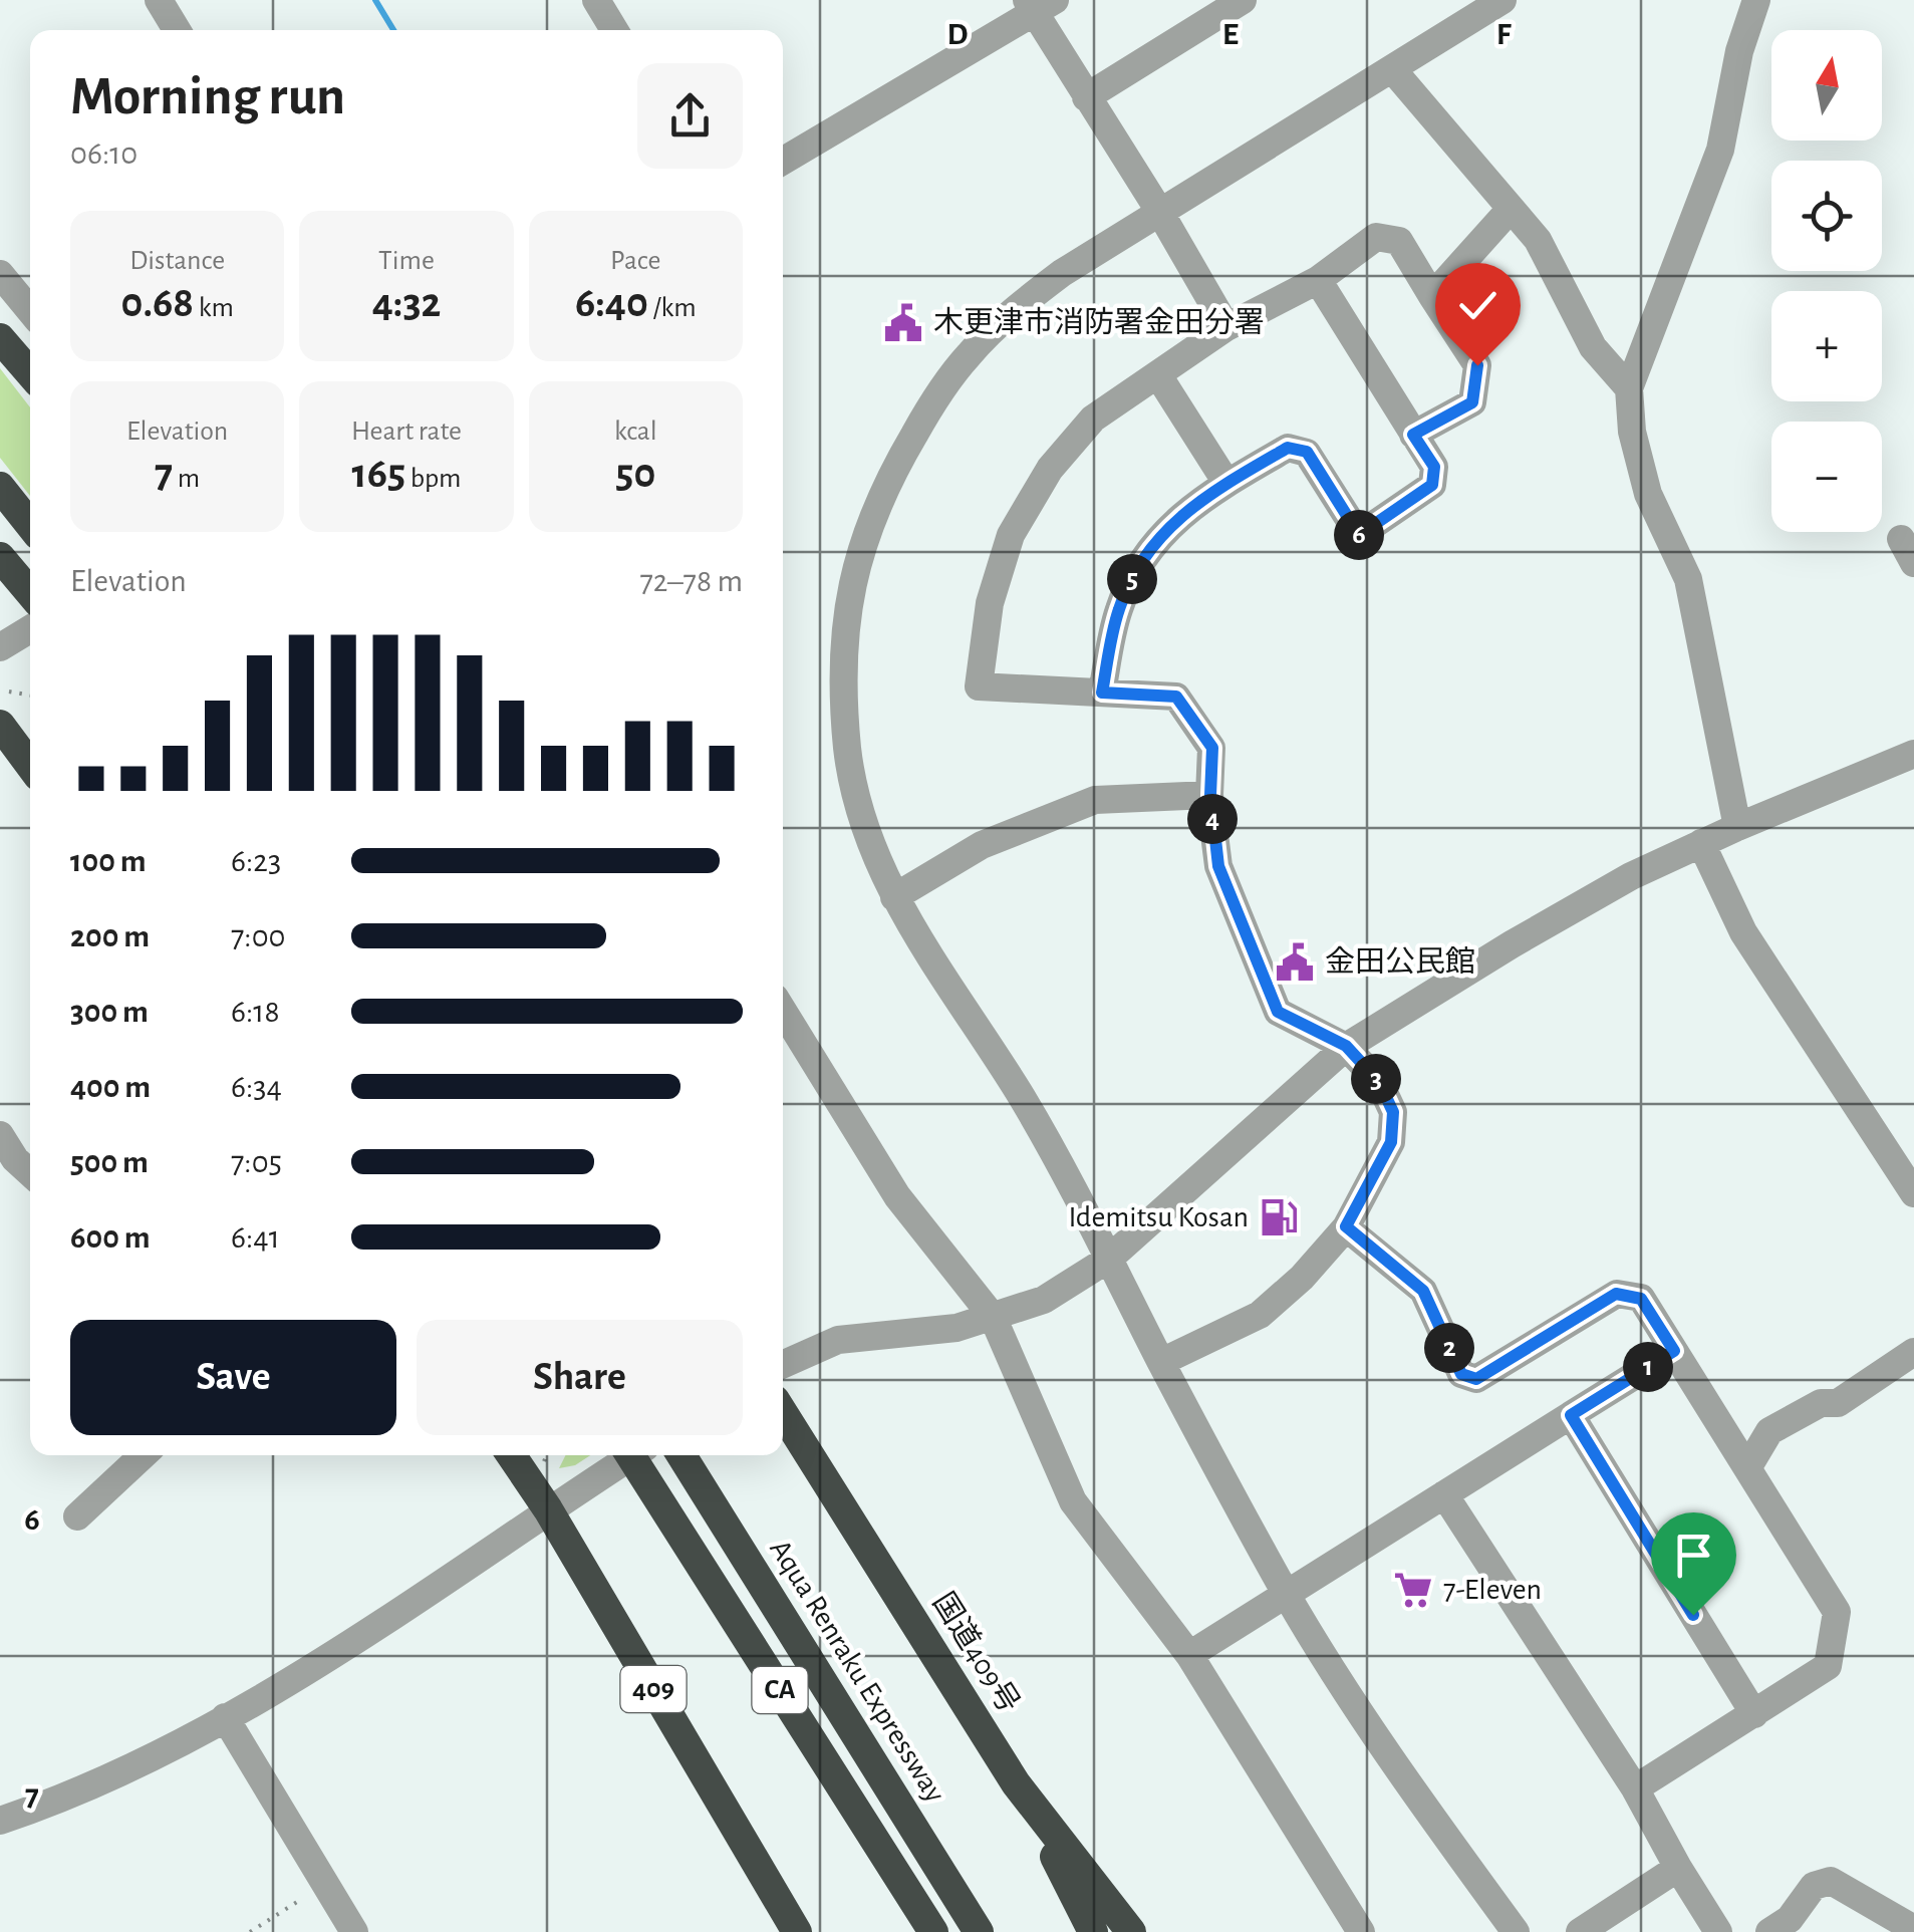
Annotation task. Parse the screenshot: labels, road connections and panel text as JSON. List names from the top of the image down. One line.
{"streets":{"highway":["国道409号","Aqua Renraku Expressway","409","CA"]},"places":{"public building":["木更津市消防署金田分署","金田公民館"],"fuel station":["Idemitsu Kosan"],"supermarket":["7-Eleven"]},"north":"top","page":{"map_buttons":["+","−"],"heading":["Morning run","06:10"],"stats":[["Distance","0.68 km"],["Time","4:32"],["Pace","6:40 /km"],["Elevation","7 m"],["Heart rate","165 bpm"],["kcal","50"]],"pins":["6","5","4","3","2","1"],"chart":["Elevation","72–78 m"],"list":[{"name":"100 m","note":"6:23"},{"name":"200 m","note":"7:00"},{"name":"300 m","note":"6:18"},{"name":"400 m","note":"6:34"},{"name":"500 m","note":"7:05"},{"name":"600 m","note":"6:41"}],"buttons":["Save","Share"]},"grid":{"columns":["D","E","F"],"rows":["6","7"]}}
